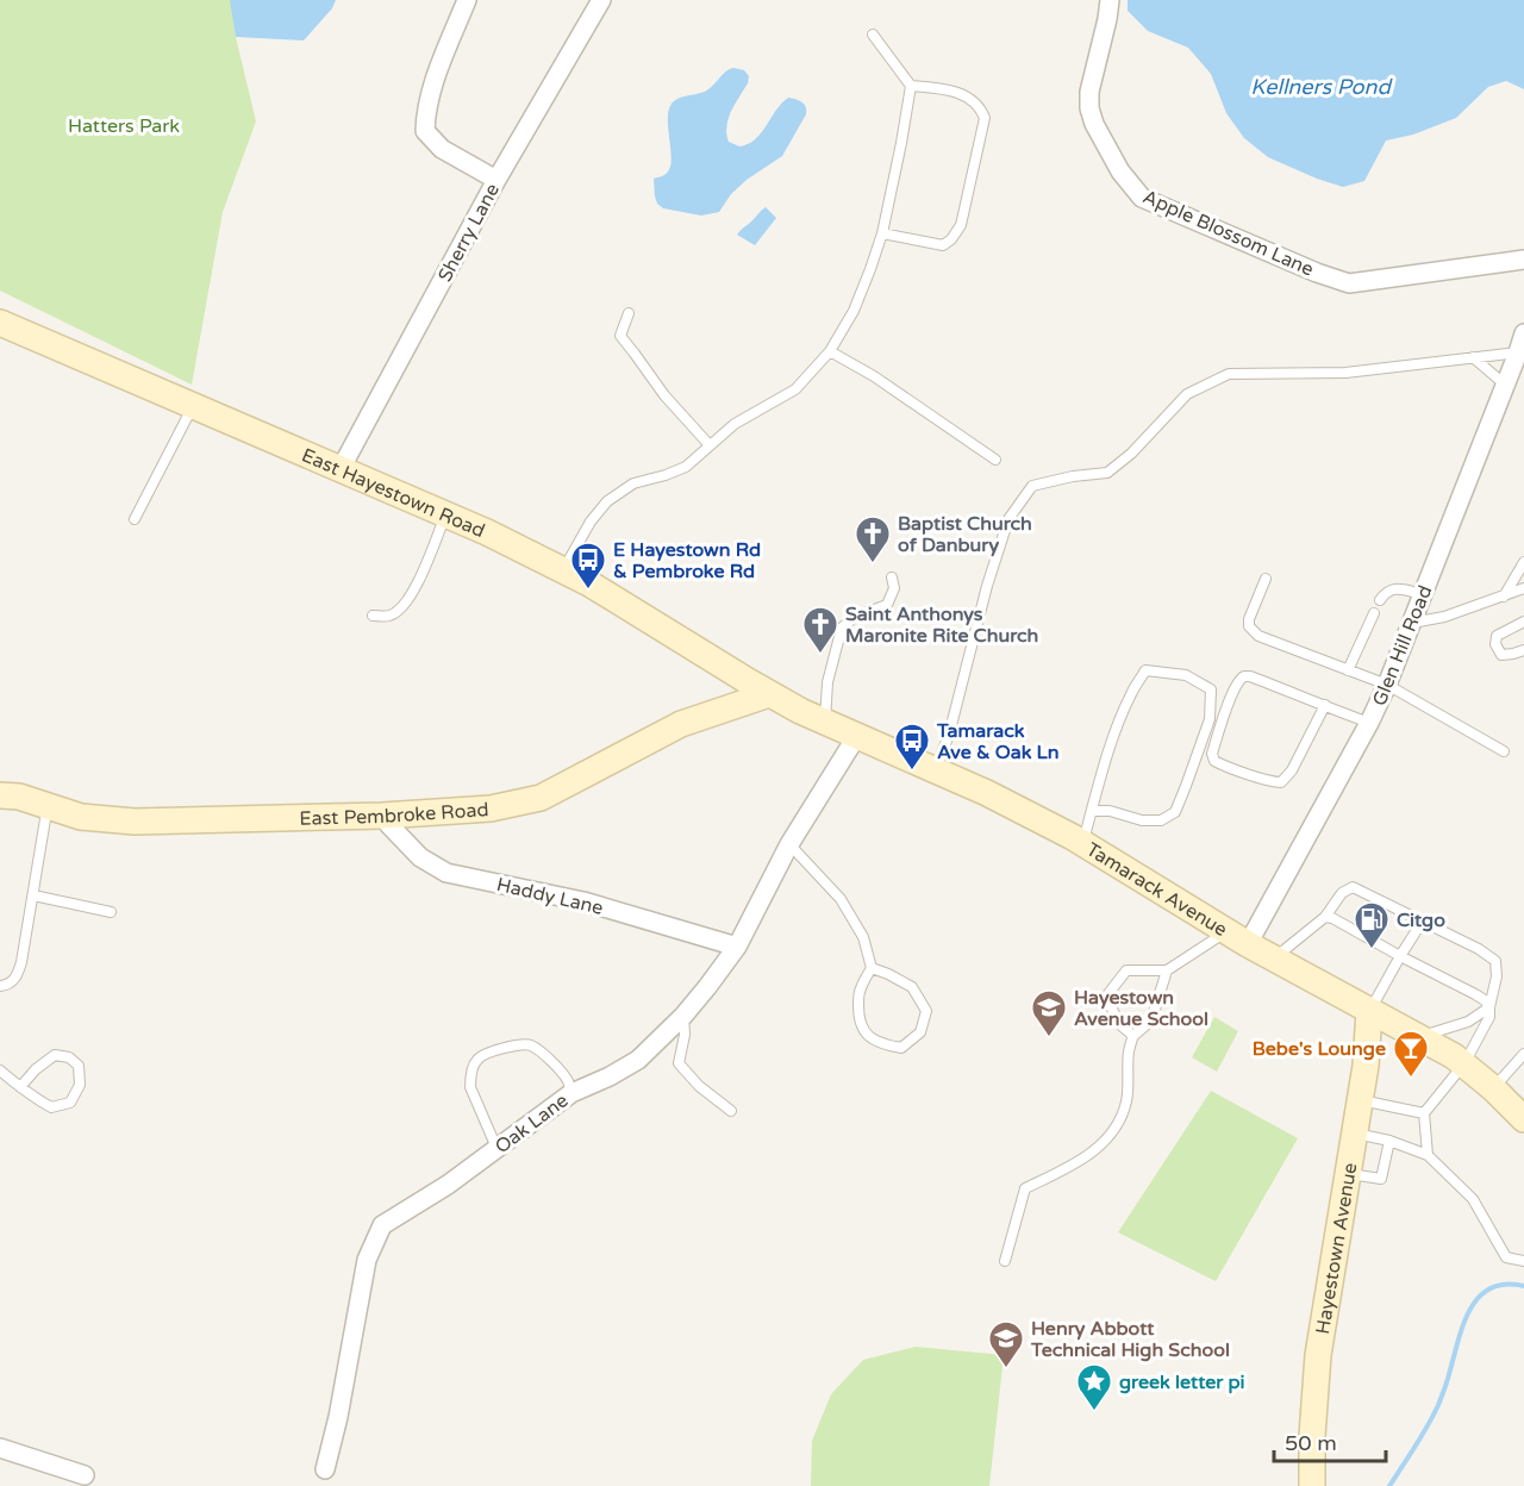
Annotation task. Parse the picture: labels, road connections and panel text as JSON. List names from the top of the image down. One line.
{"streets":{"street":["Sherry Lane","Apple Blossom Lane","East Hayestown Road","Glen Hill Road","East Pembroke Road","Tamarack Avenue","Haddy Lane","Oak Lane","Hayestown Avenue"]},"crossings":[["Sherry Lane","East Hayestown Road"],["East Hayestown Road","East Pembroke Road"],["East Hayestown Road","Tamarack Avenue"],["Glen Hill Road","Tamarack Avenue"],["East Pembroke Road","Tamarack Avenue"],["East Pembroke Road","Haddy Lane"],["Tamarack Avenue","Oak Lane"],["Tamarack Avenue","Hayestown Avenue"],["Haddy Lane","Oak Lane"]],"water":["Kellners Pond"],"parks":["Hatters Park"],"places":{"church":["Baptist Church of Danbury","Saint Anthonys Maronite Rite Church"],"bus stop":["E Hayestown Rd & Pembroke Rd","Tamarack Ave & Oak Ln"],"fuel station":["Citgo"],"school or university":["Hayestown Avenue School","Henry Abbott Technical High School"],"bar":["Bebe's Lounge"],"place":["greek letter pi"]},"scale_bar":"50 m"}
